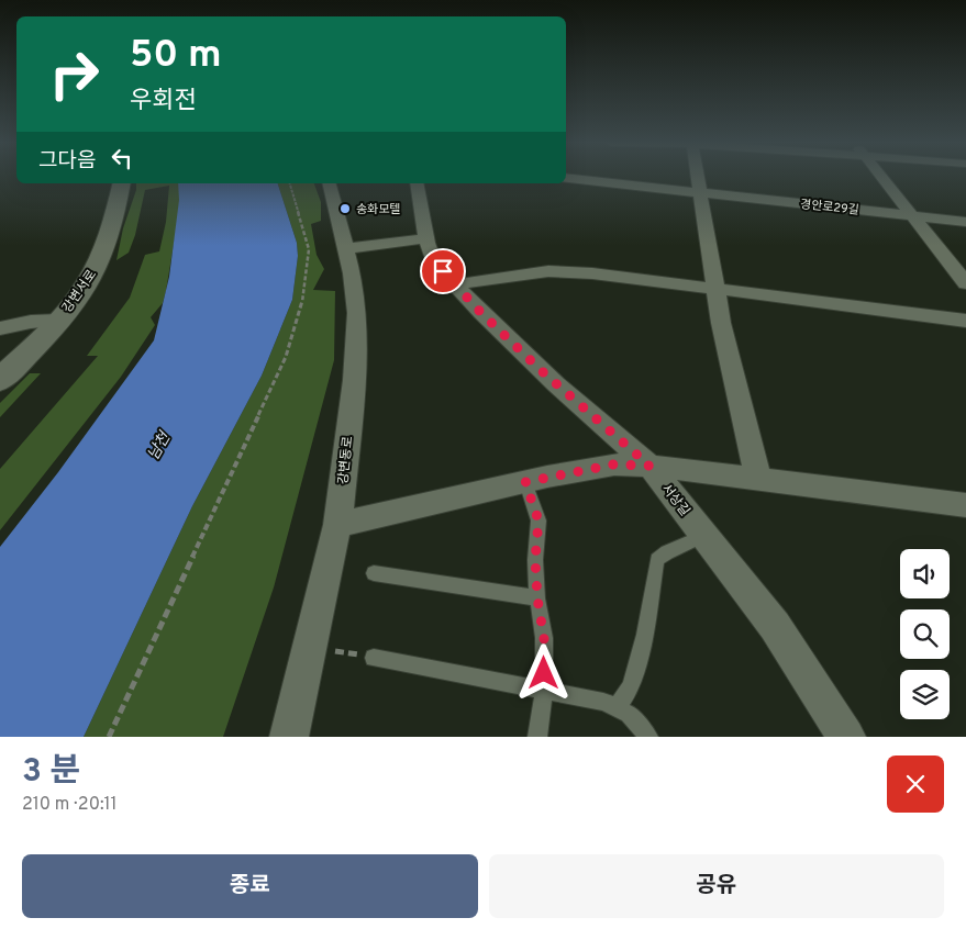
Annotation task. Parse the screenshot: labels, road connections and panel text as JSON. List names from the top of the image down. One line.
{"streets":{"street":["경안로29길","강변서로","강변동로","서상길"]},"water":["남천"],"places":["송화모텔"],"page":{"turn":["50 m","우회전"],"then":"그다음","heading":["3 분","210 m · 20:11"],"buttons":["종료","공유"]}}
